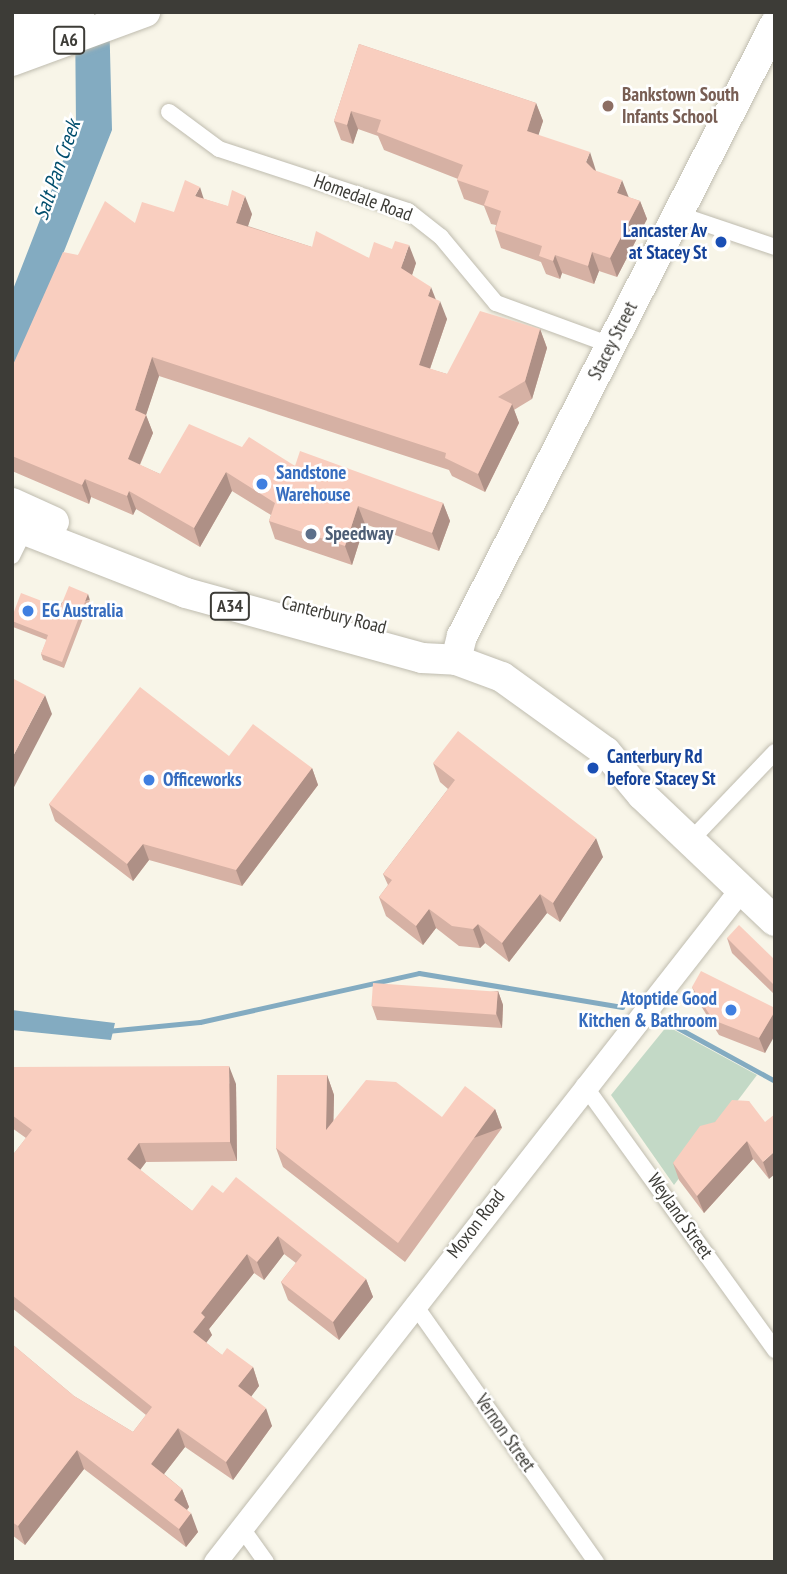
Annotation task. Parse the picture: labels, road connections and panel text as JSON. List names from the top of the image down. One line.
{"streets":{"highway":["A6","Stacey Street","A34","Canterbury Road"],"main road":["Moxon Road"],"street":["Homedale Road","Weyland Street","Vernon Street"]},"crossings":[["Homedale Road","Stacey Street"],["Stacey Street","Canterbury Road"],["Canterbury Road","Moxon Road"],["Weyland Street","Moxon Road"],["Moxon Road","Vernon Street"]],"water":["Salt Pan Creek"],"places":["Bankstown South Infants School","Lancaster Av at Stacey St","Sandstone Warehouse","Speedway","EG Australia","Canterbury Rd before Stacey St","Officeworks","Atoptide Good Kitchen & Bathroom"]}
